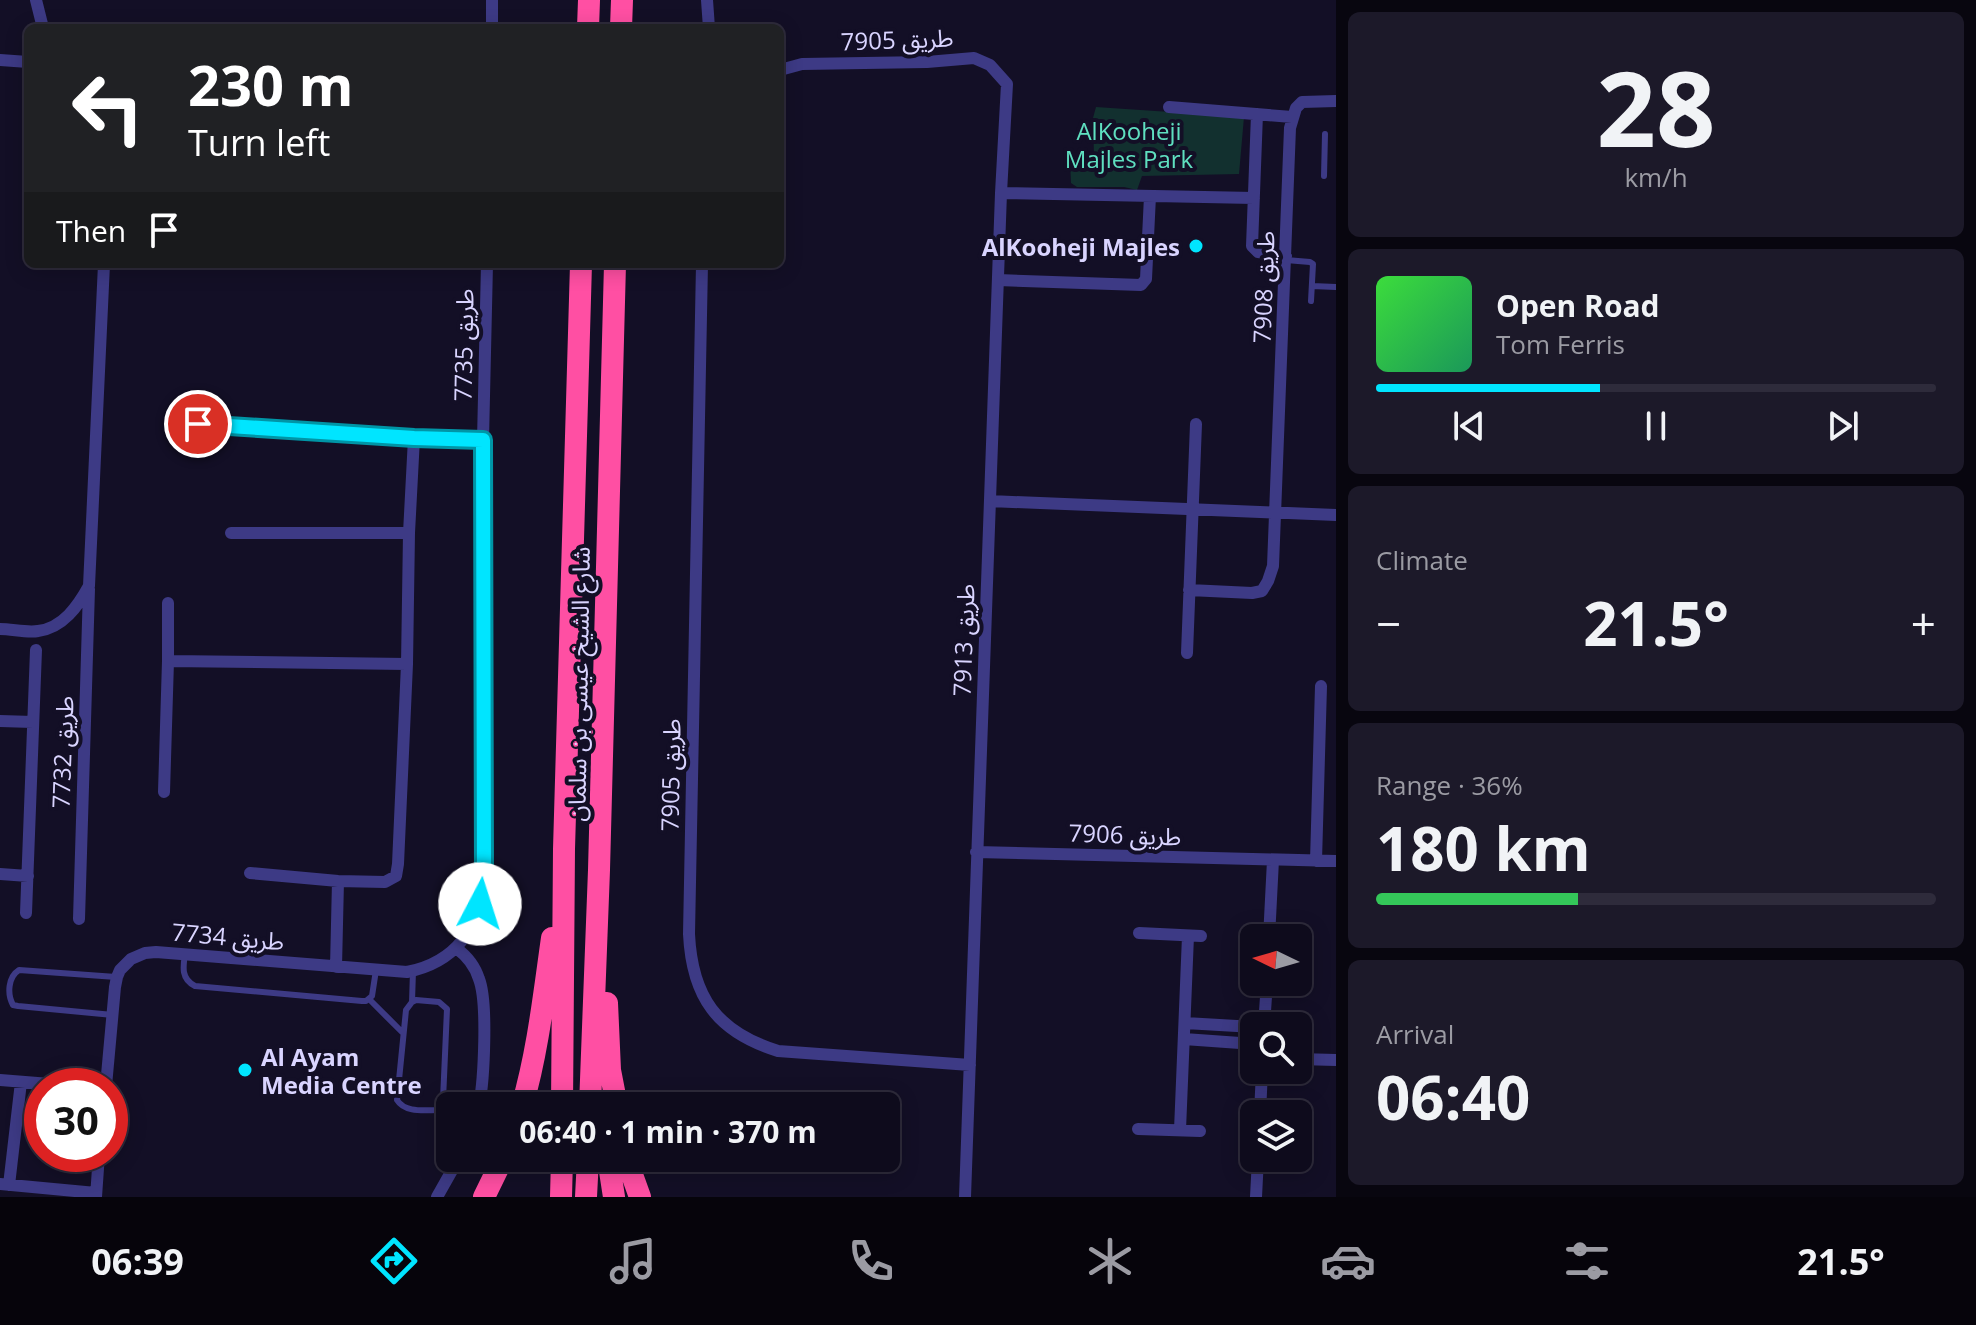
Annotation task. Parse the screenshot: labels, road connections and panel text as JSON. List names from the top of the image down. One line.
{"streets":{"highway":["شارع الشيخ عيسى بن سلمان"],"street":["طريق 7905","طريق 7908","طريق 7735","طريق 7913","طريق 7732","طريق 7906","طريق 7734"]},"crossings":[["طريق 7905","طريق 7913"],["طريق 7735","طريق 7734"],["طريق 7913","طريق 7906"]],"parks":["AlKooheji Majles Park"],"places":["AlKooheji Majles","Al Ayam Media Centre"],"north":"left","page":{"tile":[["28","km/h"],"Climate",["Range · 36%","180 km"],["Arrival","06:40"]],"turn":["230 m","Turn left"],"then":"Then","song":["Open Road","Tom Ferris"],"heat":["−","21.5°","+"],"limit":"30","trip":"06:40 · 1 min · 370 m","tabs":["06:39","21.5°"]}}
